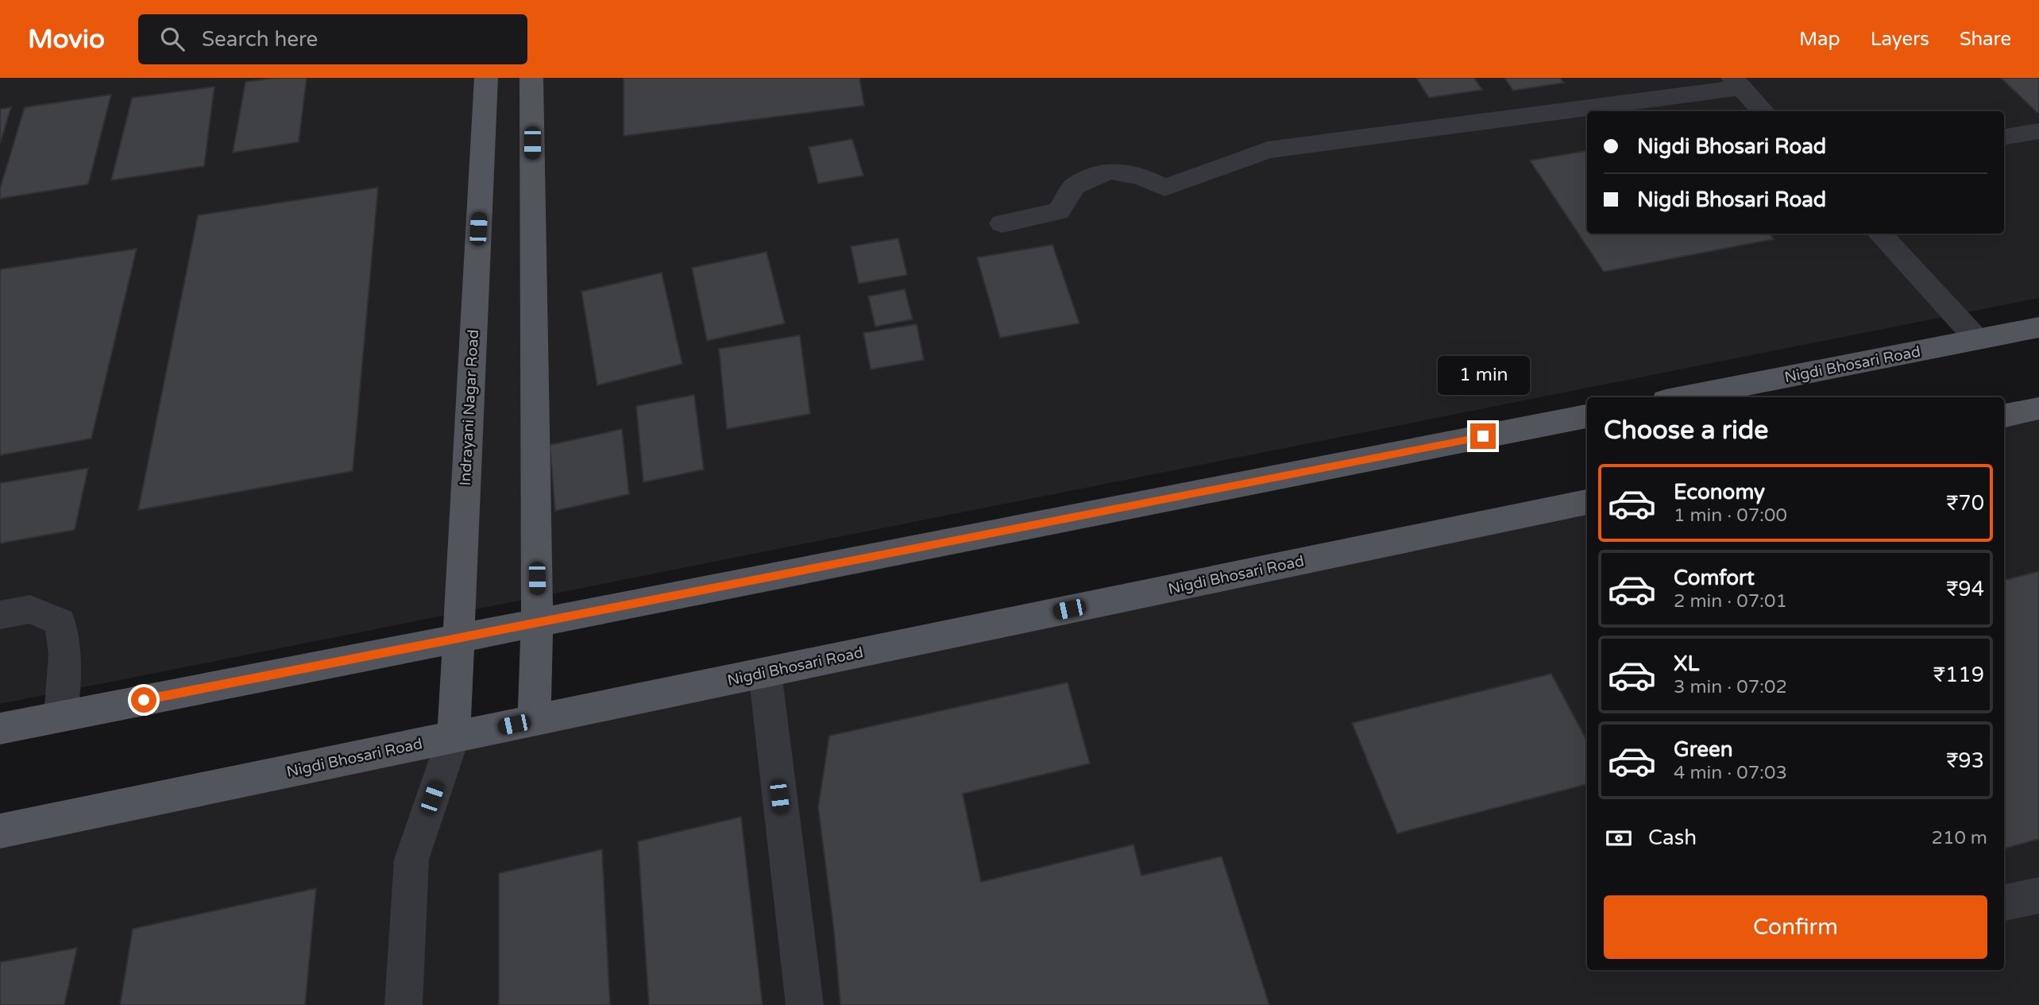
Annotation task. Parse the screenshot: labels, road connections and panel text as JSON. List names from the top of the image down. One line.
{"streets":{"main road":["Nigdi Bhosari Road","Indrayani Nagar Road"]},"crossings":[["Nigdi Bhosari Road","Indrayani Nagar Road"]],"page":{"header":"Movio","search":"Search here","nav":["Map","Layers","Share"],"banner":["Nigdi Bhosari Road","Nigdi Bhosari Road"],"bubble":"1 min","heading":"Choose a ride","list":[{"name":"Economy","note":"1 min · 07:00","value":"₹70"},{"name":"Comfort","note":"2 min · 07:01","value":"₹94"},{"name":"XL","note":"3 min · 07:02","value":"₹119"},{"name":"Green","note":"4 min · 07:03","value":"₹93"}],"pay":["Cash","210 m"],"buttons":"Confirm"}}
